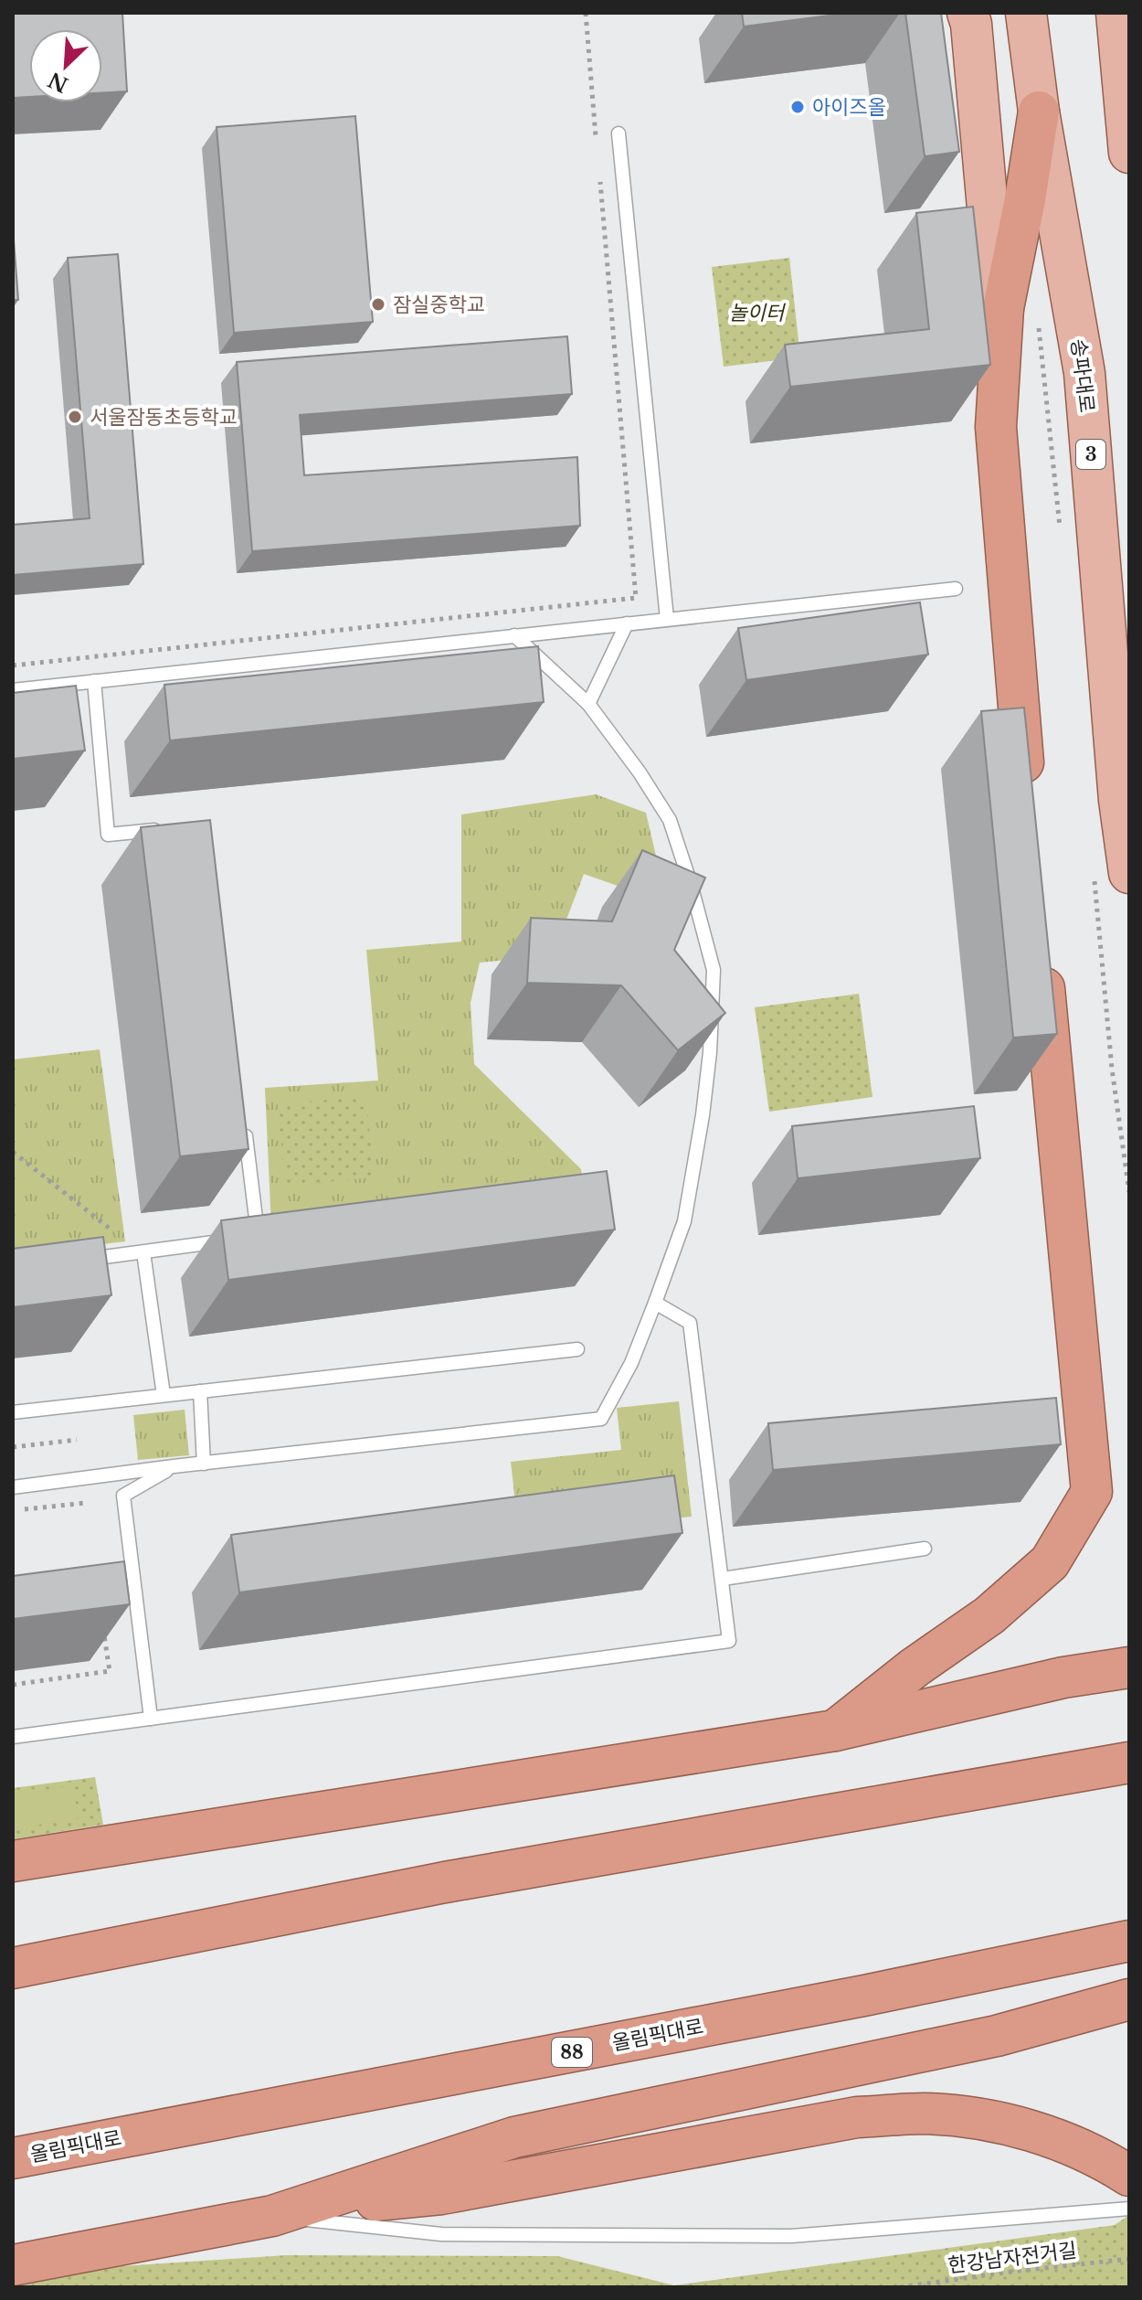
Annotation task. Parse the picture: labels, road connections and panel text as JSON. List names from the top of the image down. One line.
{"streets":{"highway":["올림픽대로","88"],"main road":["송파대로","3"],"path":["한강남자전거길"]},"parks":["놀이터"],"places":["아이즈올","잠실중학교","서울잠동초등학교"],"north":"bottom left"}
